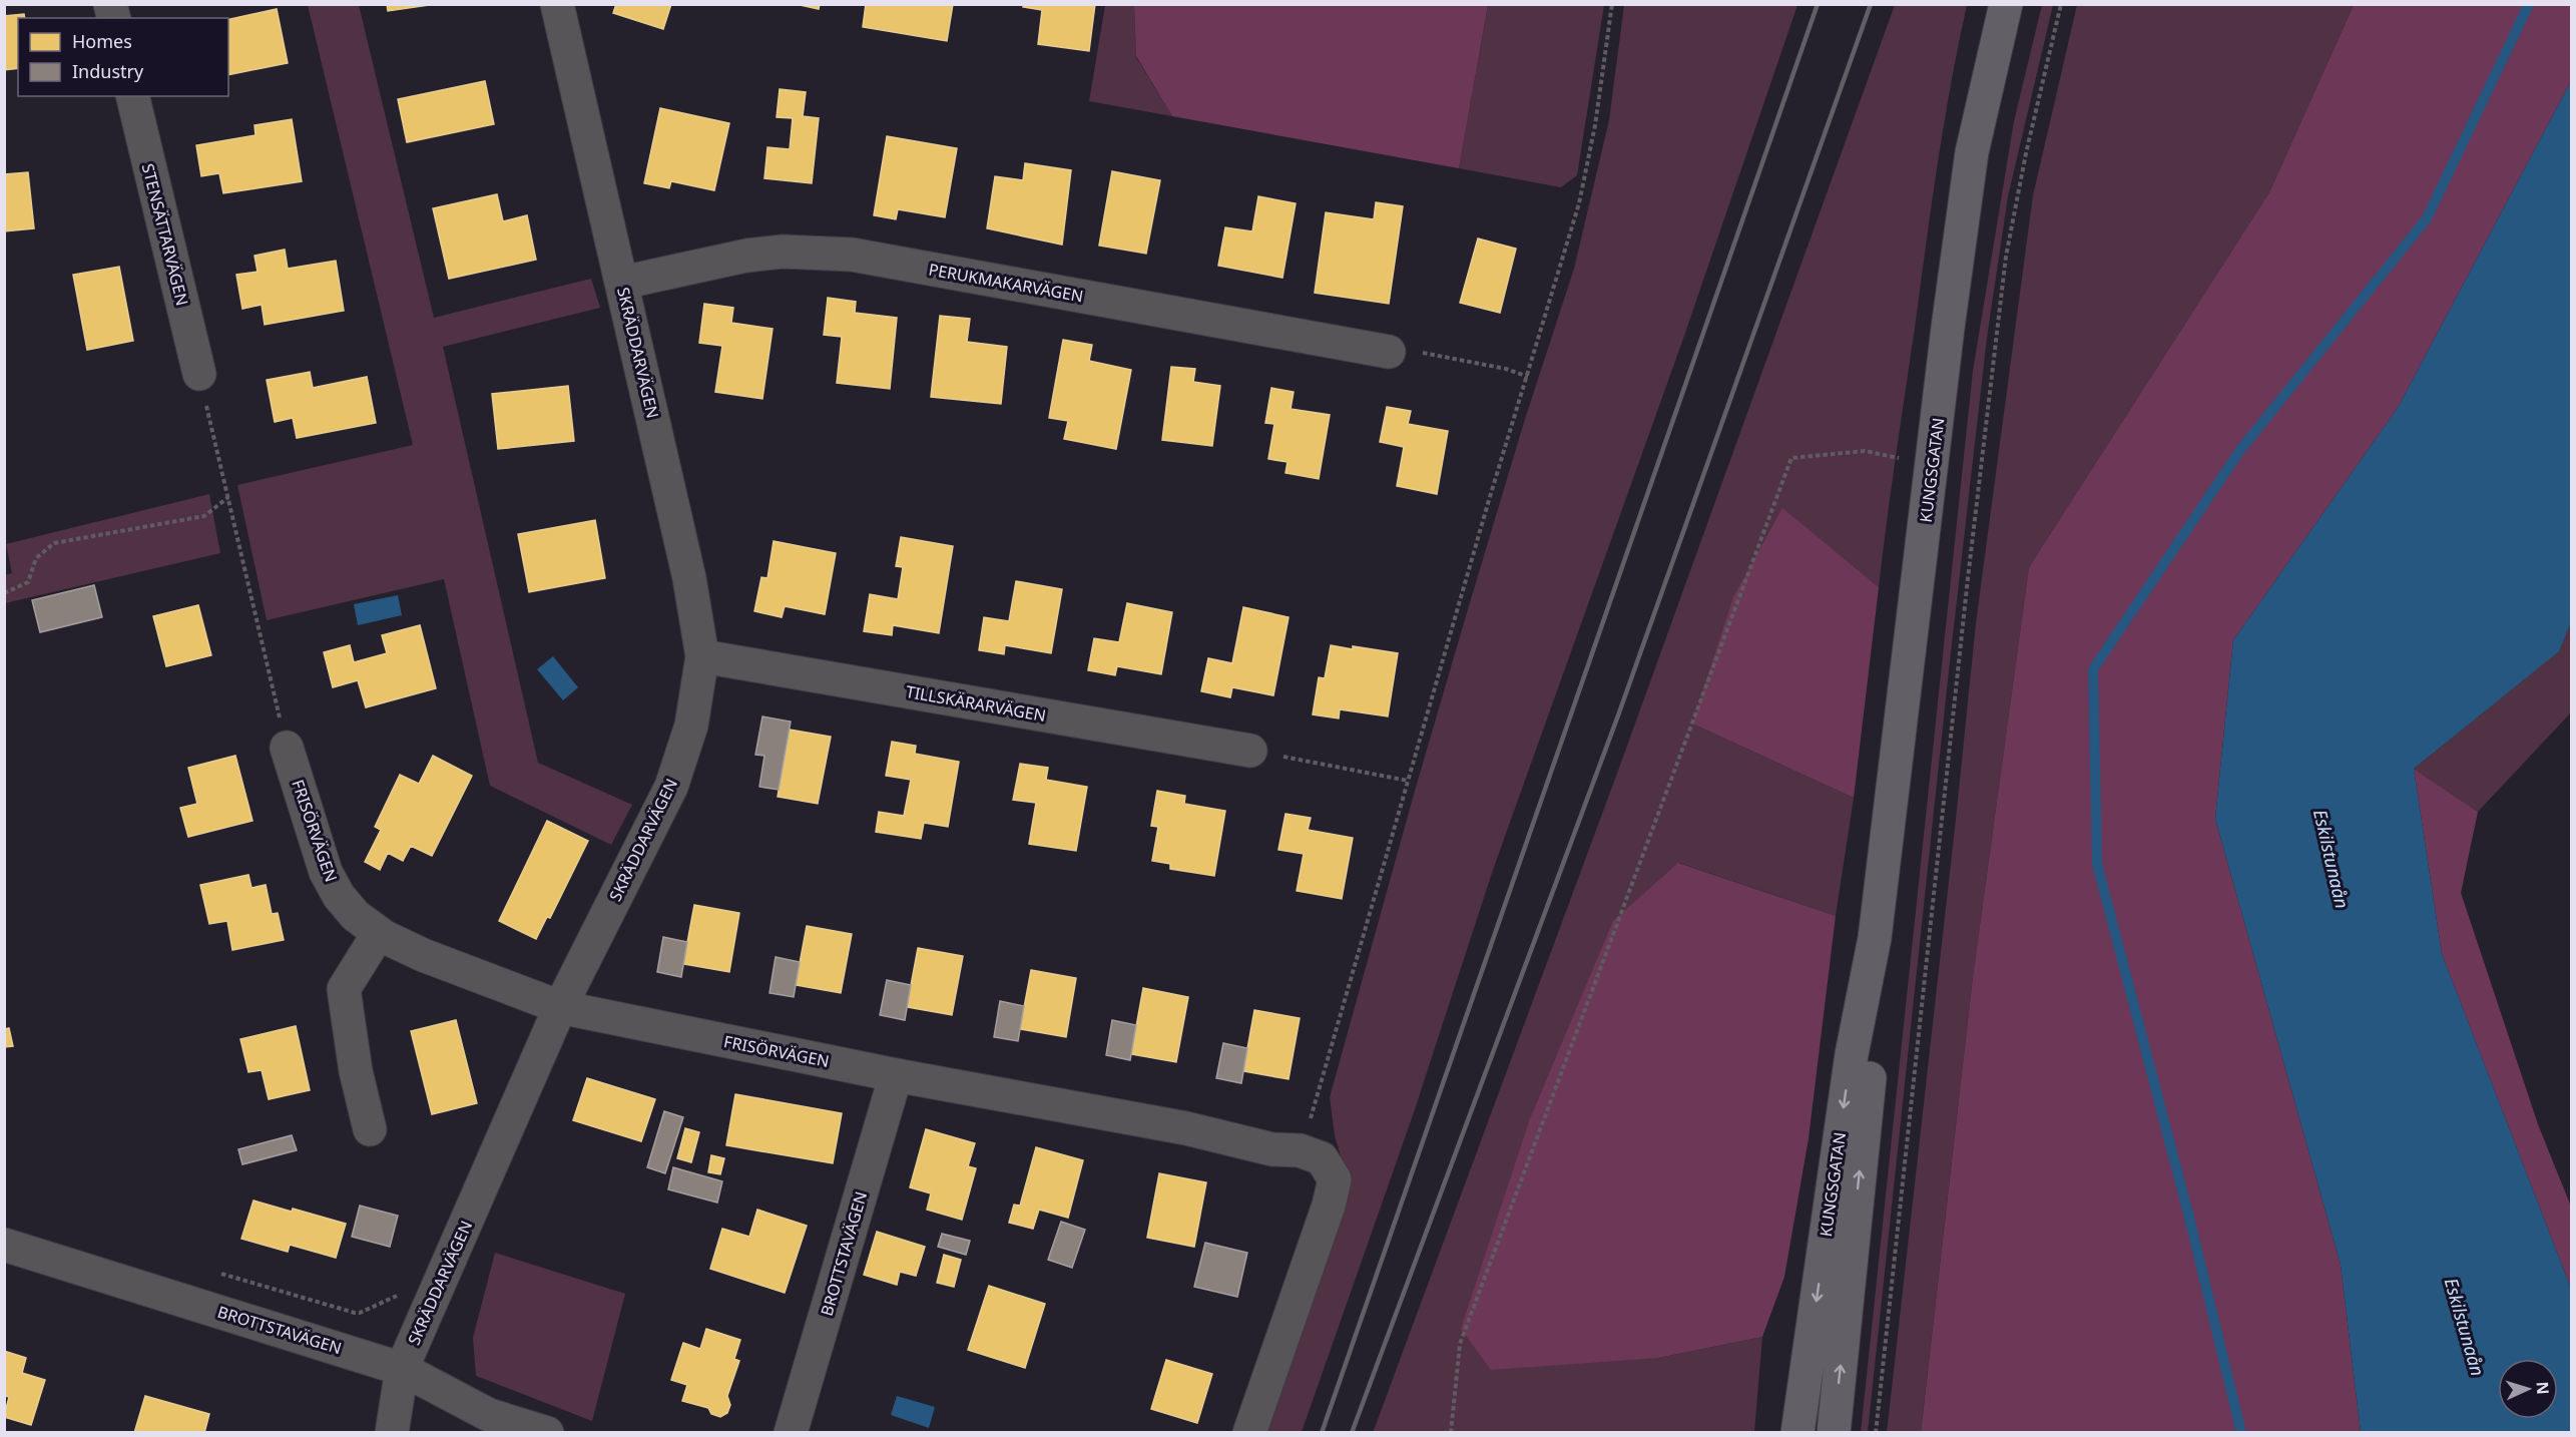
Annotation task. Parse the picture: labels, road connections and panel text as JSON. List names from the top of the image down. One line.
{"streets":{"main road":["KUNGSGATAN"],"street":["STENSÄTTARVÄGEN","PERUKMAKARVÄGEN","SKRÄDDARVÄGEN","TILLSKÄRARVÄGEN","FRISÖRVÄGEN","BROTTSTAVÄGEN"]},"crossings":[["PERUKMAKARVÄGEN","SKRÄDDARVÄGEN"],["SKRÄDDARVÄGEN","TILLSKÄRARVÄGEN"],["SKRÄDDARVÄGEN","FRISÖRVÄGEN"],["SKRÄDDARVÄGEN","BROTTSTAVÄGEN"],["FRISÖRVÄGEN","BROTTSTAVÄGEN"]],"water":["Eskilstunaån"],"legend":["Homes","Industry"],"north":"right"}
